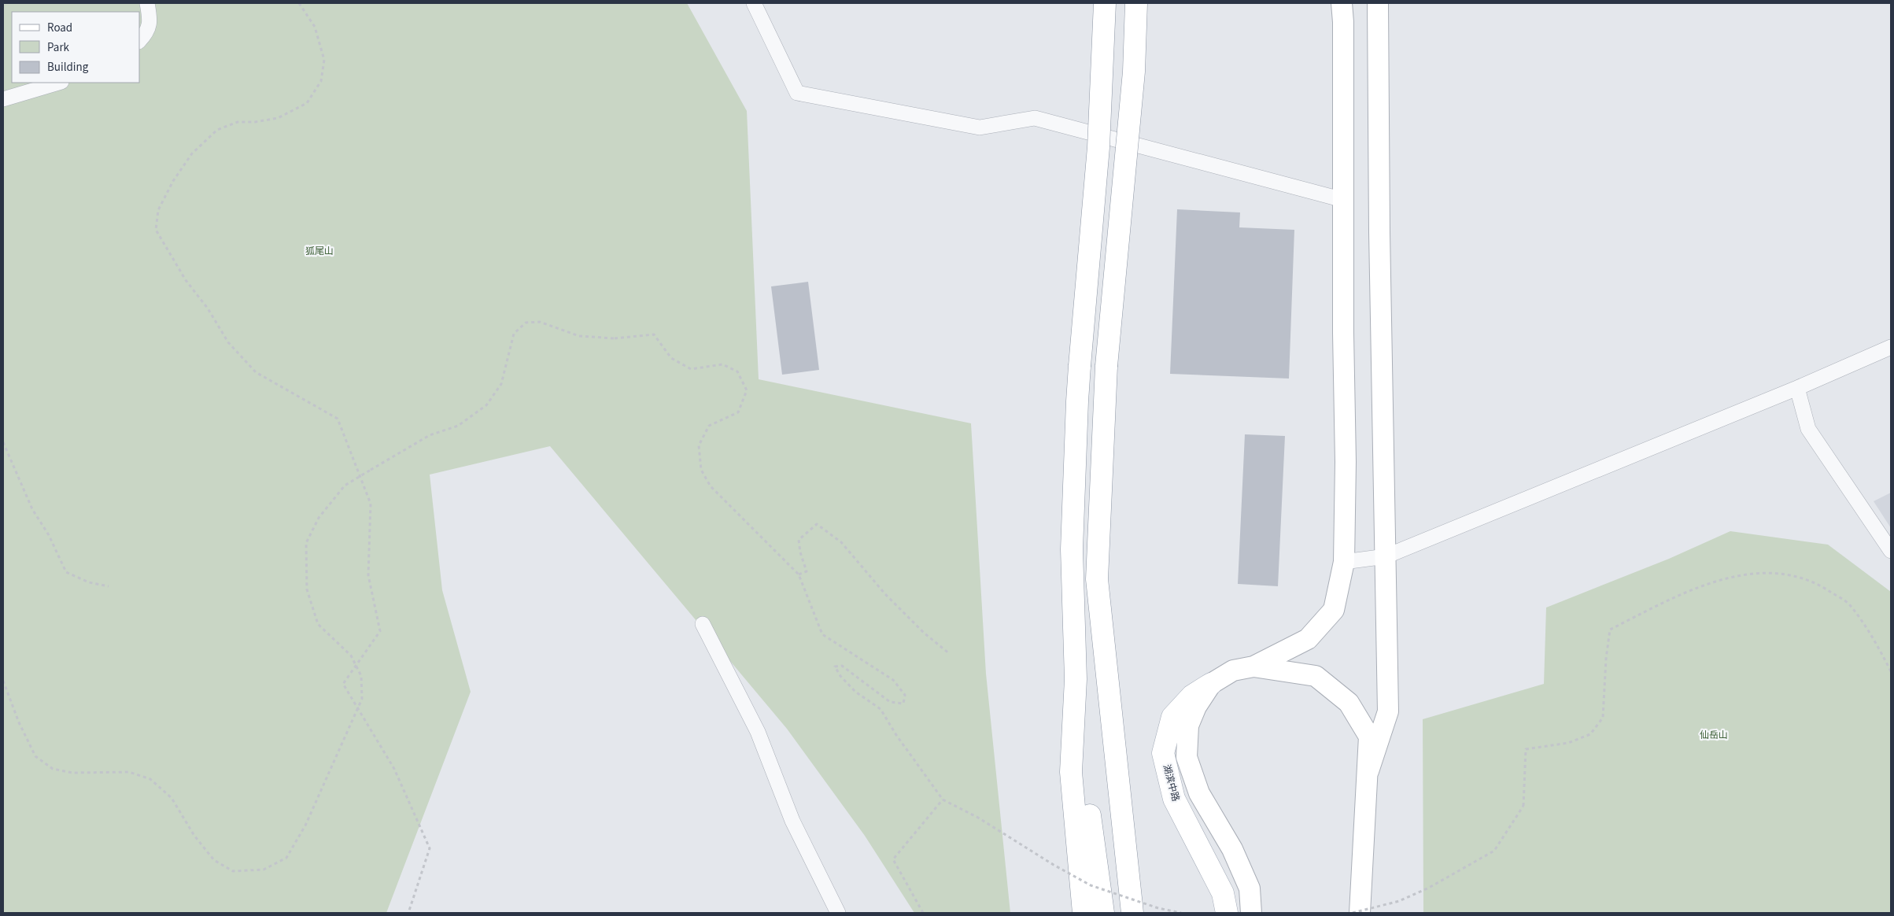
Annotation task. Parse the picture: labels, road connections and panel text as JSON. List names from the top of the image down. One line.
{"streets":{"main road":["湖滨中路"]},"parks":["狐尾山","仙岳山"],"legend":["Road","Park","Building"]}
